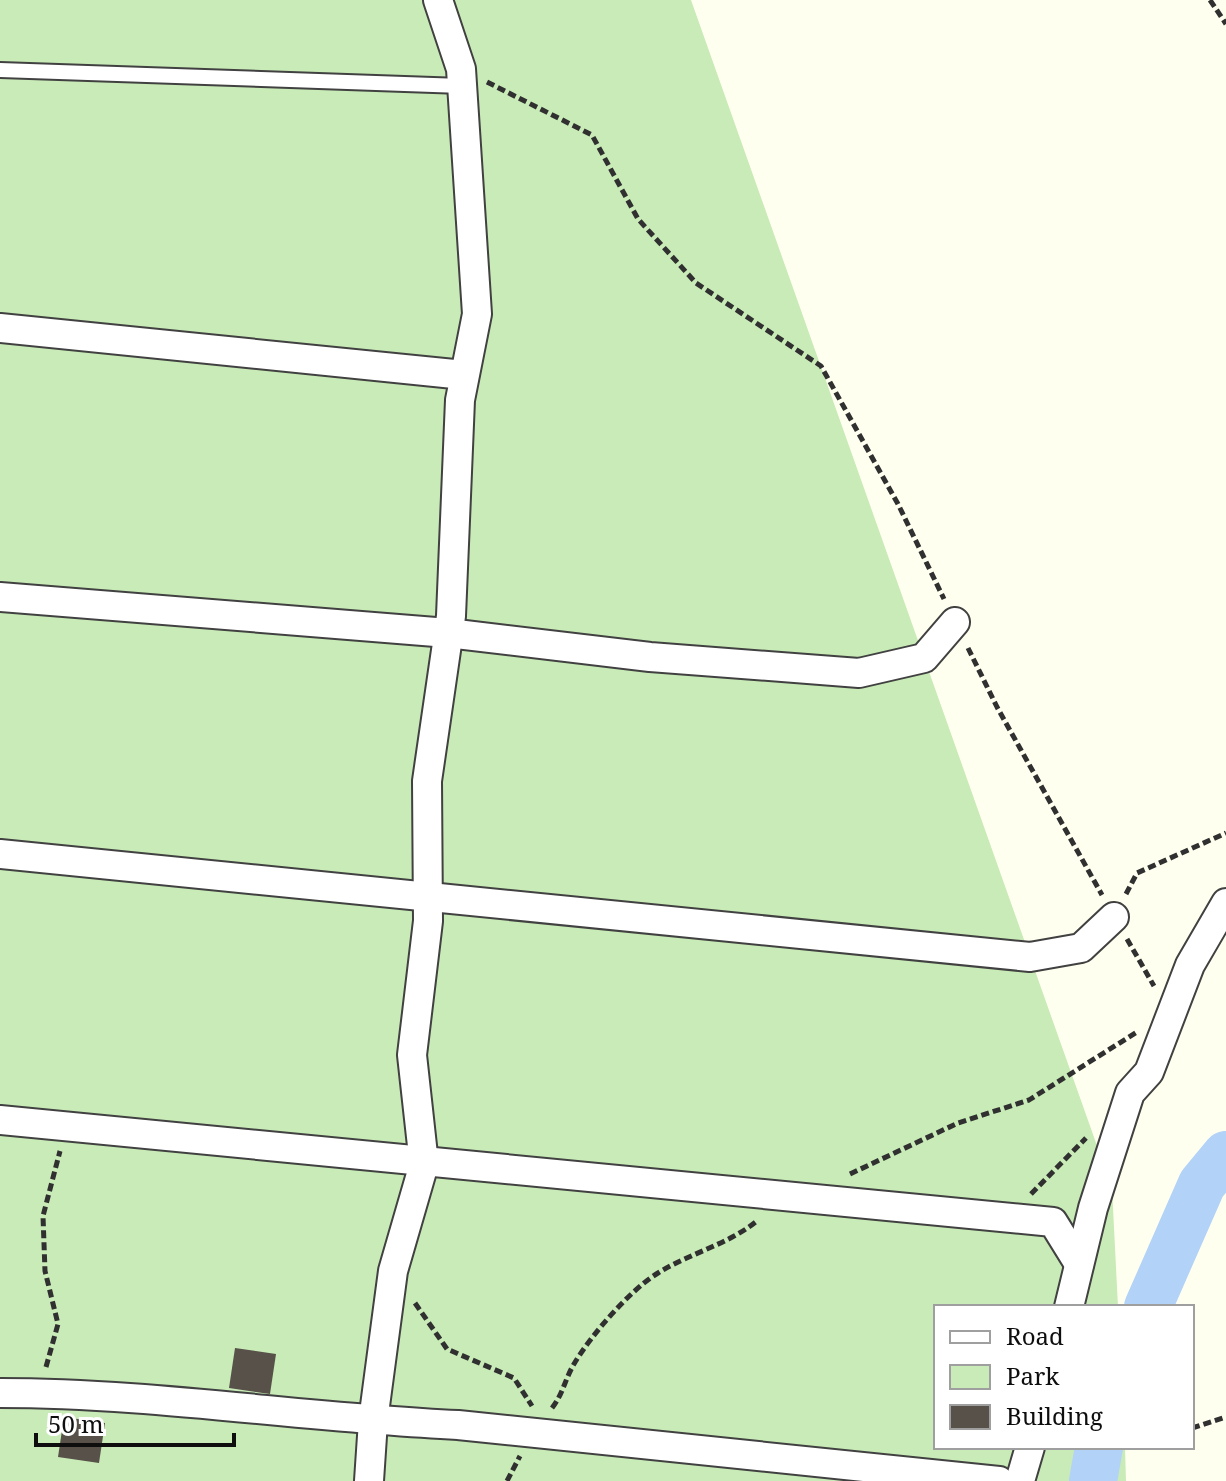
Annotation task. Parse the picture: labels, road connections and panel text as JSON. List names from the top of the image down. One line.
{"legend":["Road","Park","Building"],"scale_bar":"50 m"}
